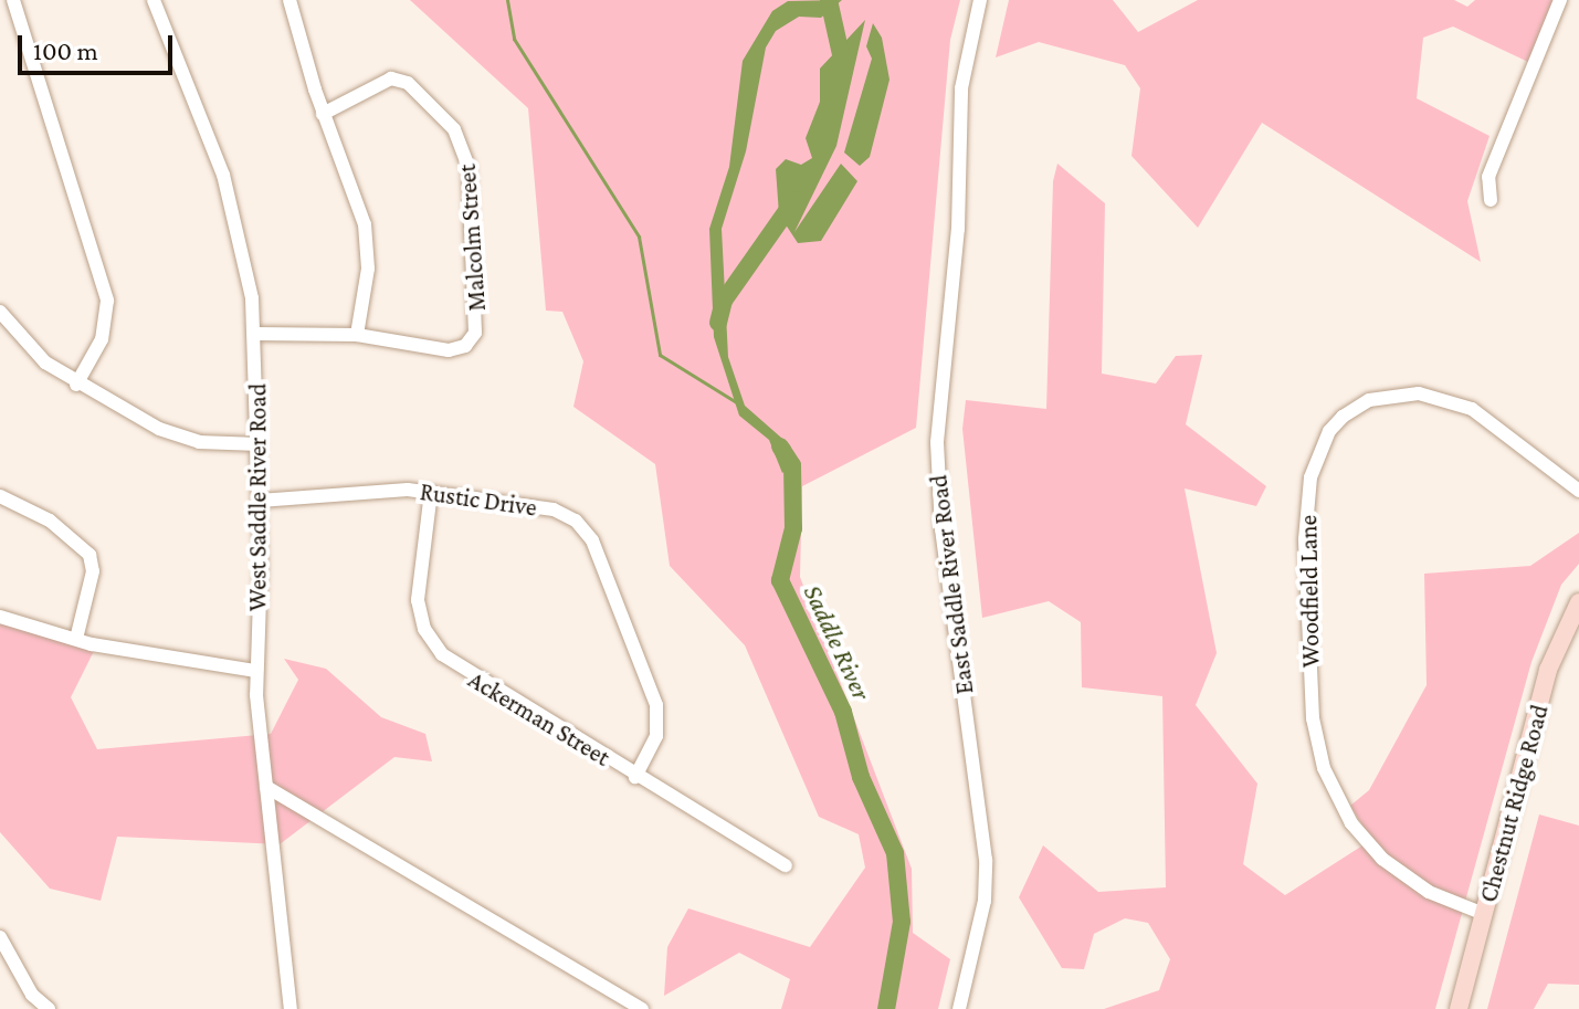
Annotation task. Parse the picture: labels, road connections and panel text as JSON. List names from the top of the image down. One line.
{"streets":{"main road":["Chestnut Ridge Road"],"street":["Malcolm Street","West Saddle River Road","Rustic Drive","East Saddle River Road","Woodfield Lane","Ackerman Street"]},"crossings":[["Malcolm Street","West Saddle River Road"],["West Saddle River Road","Rustic Drive"],["Rustic Drive","Ackerman Street"],["Woodfield Lane","Chestnut Ridge Road"]],"water":["Saddle River"],"scale_bar":"100 m"}
